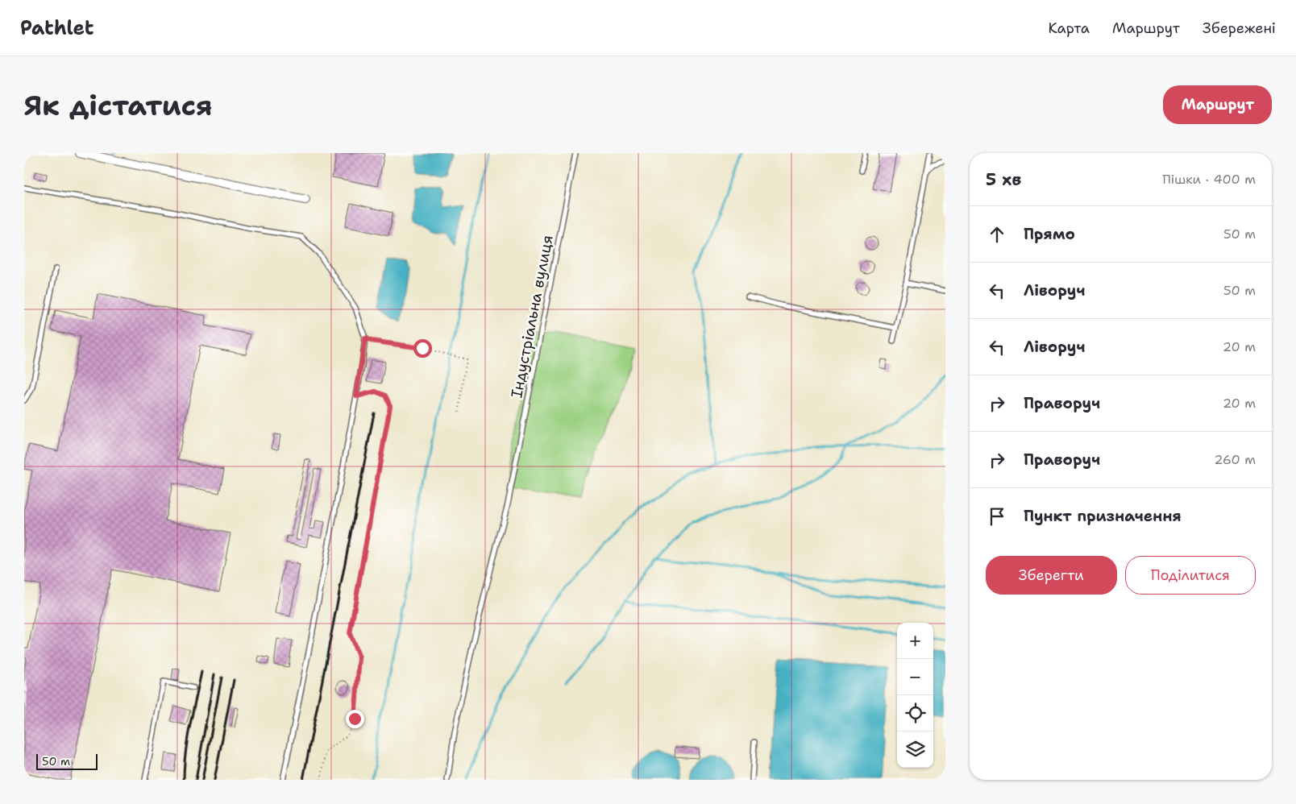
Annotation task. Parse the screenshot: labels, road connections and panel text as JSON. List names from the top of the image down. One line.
{"streets":{"lane":["Індустріальна вулиця"]},"scale_bar":"50 m","page":{"header":"Pathlet","nav":["Карта","Маршрут","Збережені"],"buttons":["Маршрут",["Зберегти","Поділитися"]],"title":"Як дістатися","heading":["5 хв","Пішки · 400 m"],"list":[["Прямо","50 m"],["Ліворуч","50 m"],["Ліворуч","20 m"],["Праворуч","20 m"],["Праворуч","260 m"],"Пункт призначення"],"map_buttons":["+","−"],"scale":"50 m"}}
